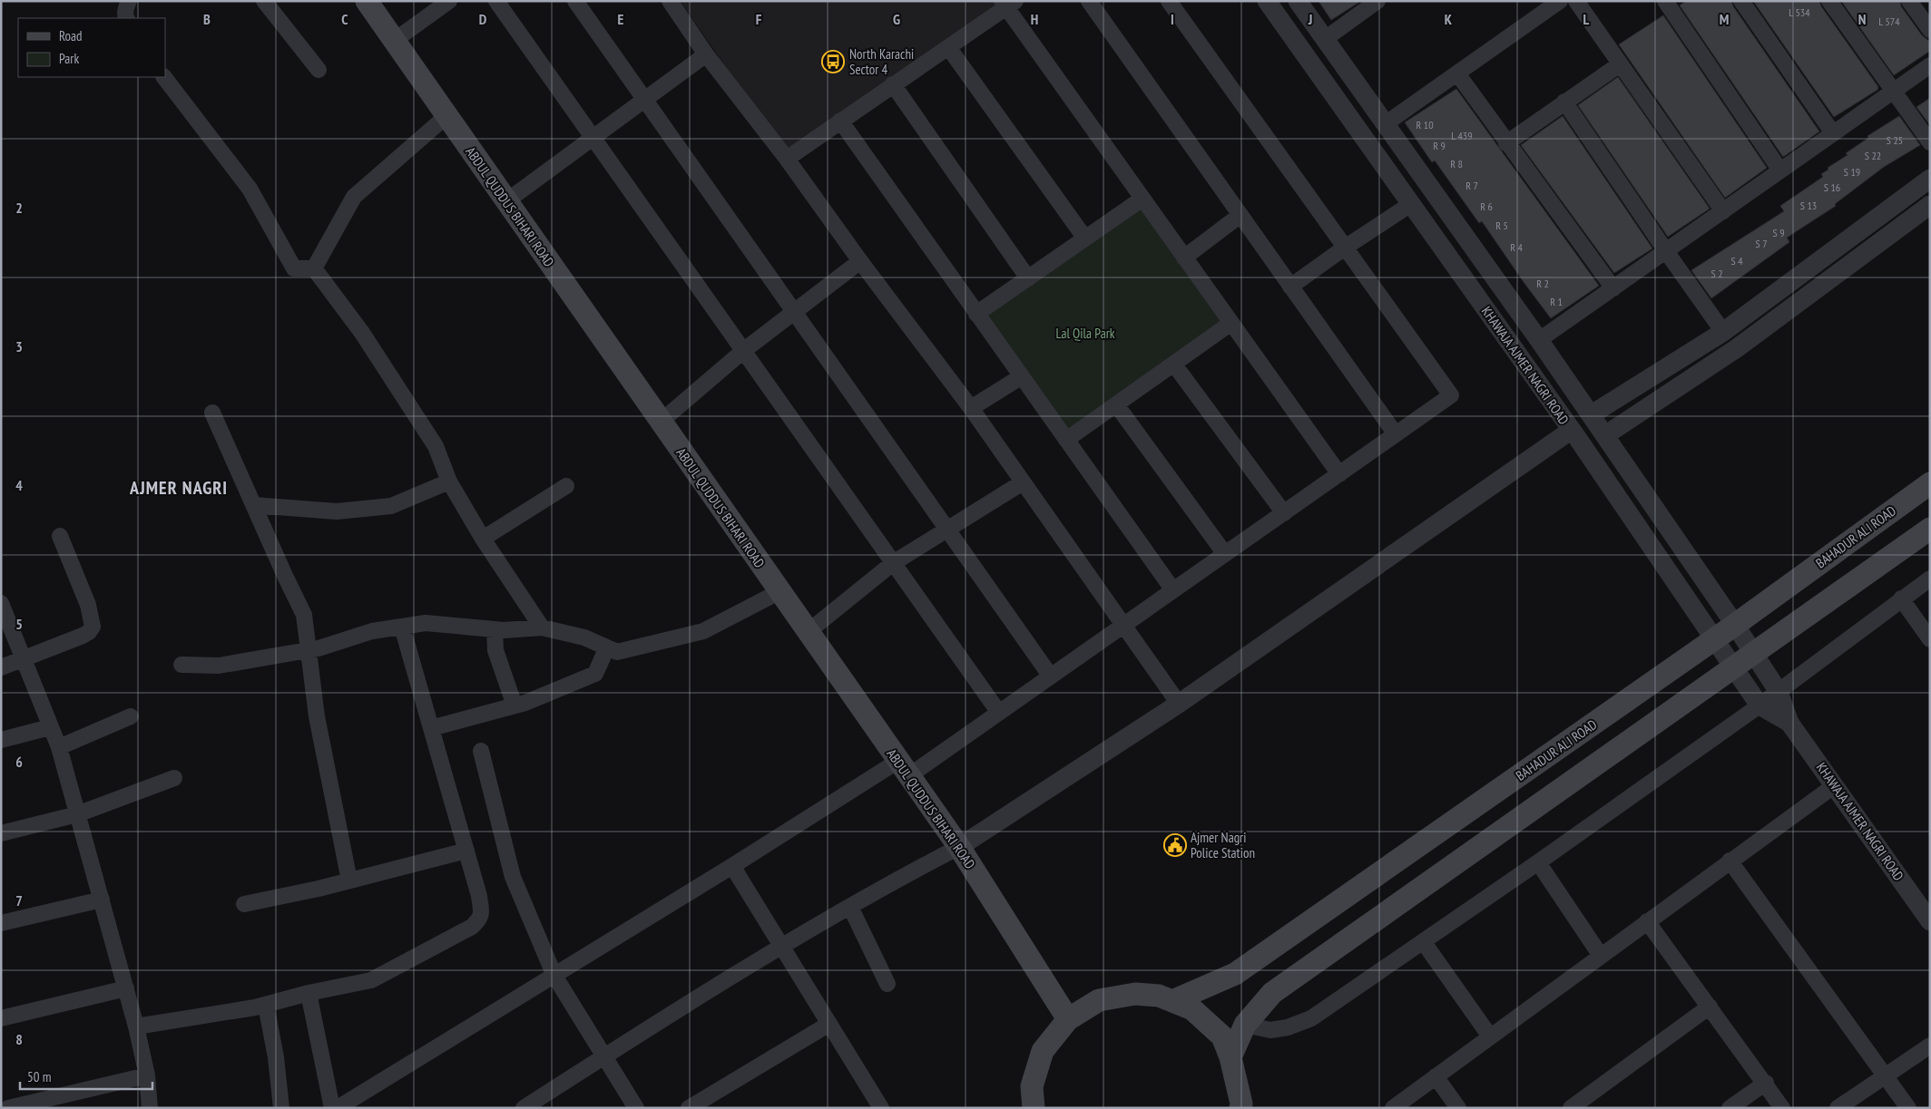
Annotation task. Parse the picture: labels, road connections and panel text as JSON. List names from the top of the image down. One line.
{"streets":{"main road":["ABDUL QUDDUS BIHARI ROAD","BAHADUR ALI ROAD"],"street":["KHAWAJA AJMER NAGRI ROAD"]},"crossings":[["KHAWAJA AJMER NAGRI ROAD","BAHADUR ALI ROAD"]],"districts":["AJMER NAGRI"],"parks":["Lal Qila Park"],"places":{"bus stop":["North Karachi Sector 4"],"public building":["Ajmer Nagri Police Station"]},"house_numbers":["L 534","L 574","R 10","L 439","S 25","R 9","S 22","R 8","S 19","R 7","S 16","S 13","R 6","R 5","S 9","S 7","R 4","S 4","S 2","R 2","R 1"],"legend":["Road","Park"],"scale_bar":"50 m","grid":{"columns":["B","C","D","E","F","G","H","I","J","K","L","M","N"],"rows":["2","3","4","5","6","7","8"]}}
